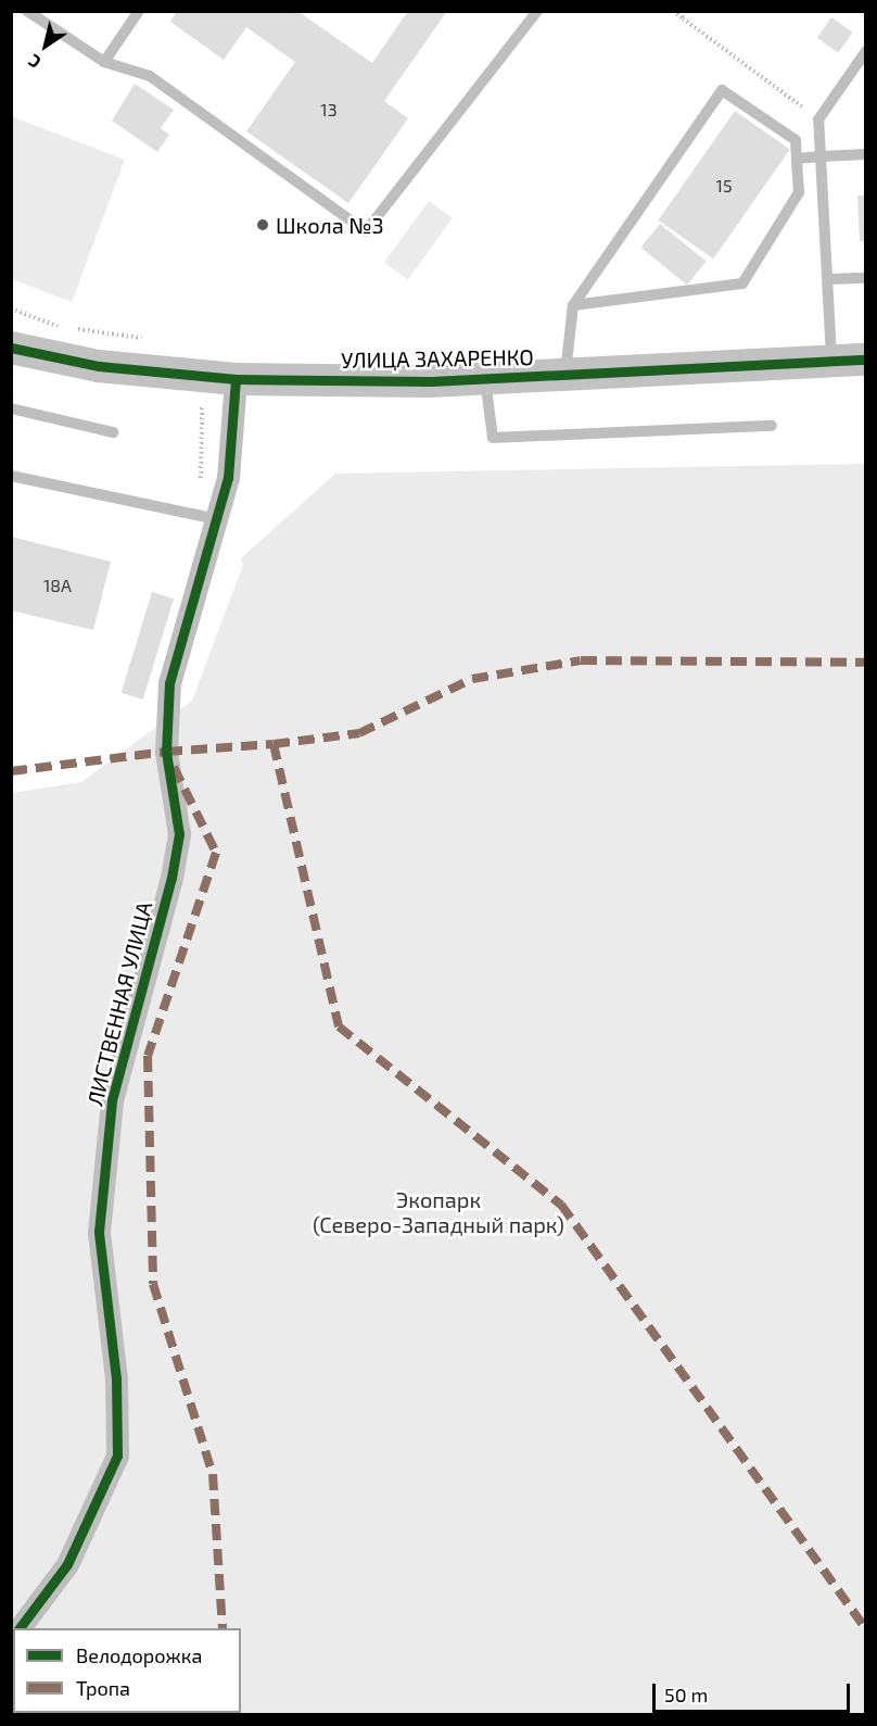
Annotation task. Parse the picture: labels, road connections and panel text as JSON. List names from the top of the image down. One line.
{"streets":{"street":["УЛИЦА ЗАХАРЕНКО","ЛИСТВЕННАЯ УЛИЦА"]},"crossings":[["УЛИЦА ЗАХАРЕНКО","ЛИСТВЕННАЯ УЛИЦА"]],"parks":["Экопарк (Северо-Западный парк)"],"places":["Школа №3"],"house_numbers":["13","15","18А"],"legend":["Велодорожка","Тропа"],"scale_bar":"50 m","north":"bottom left"}
